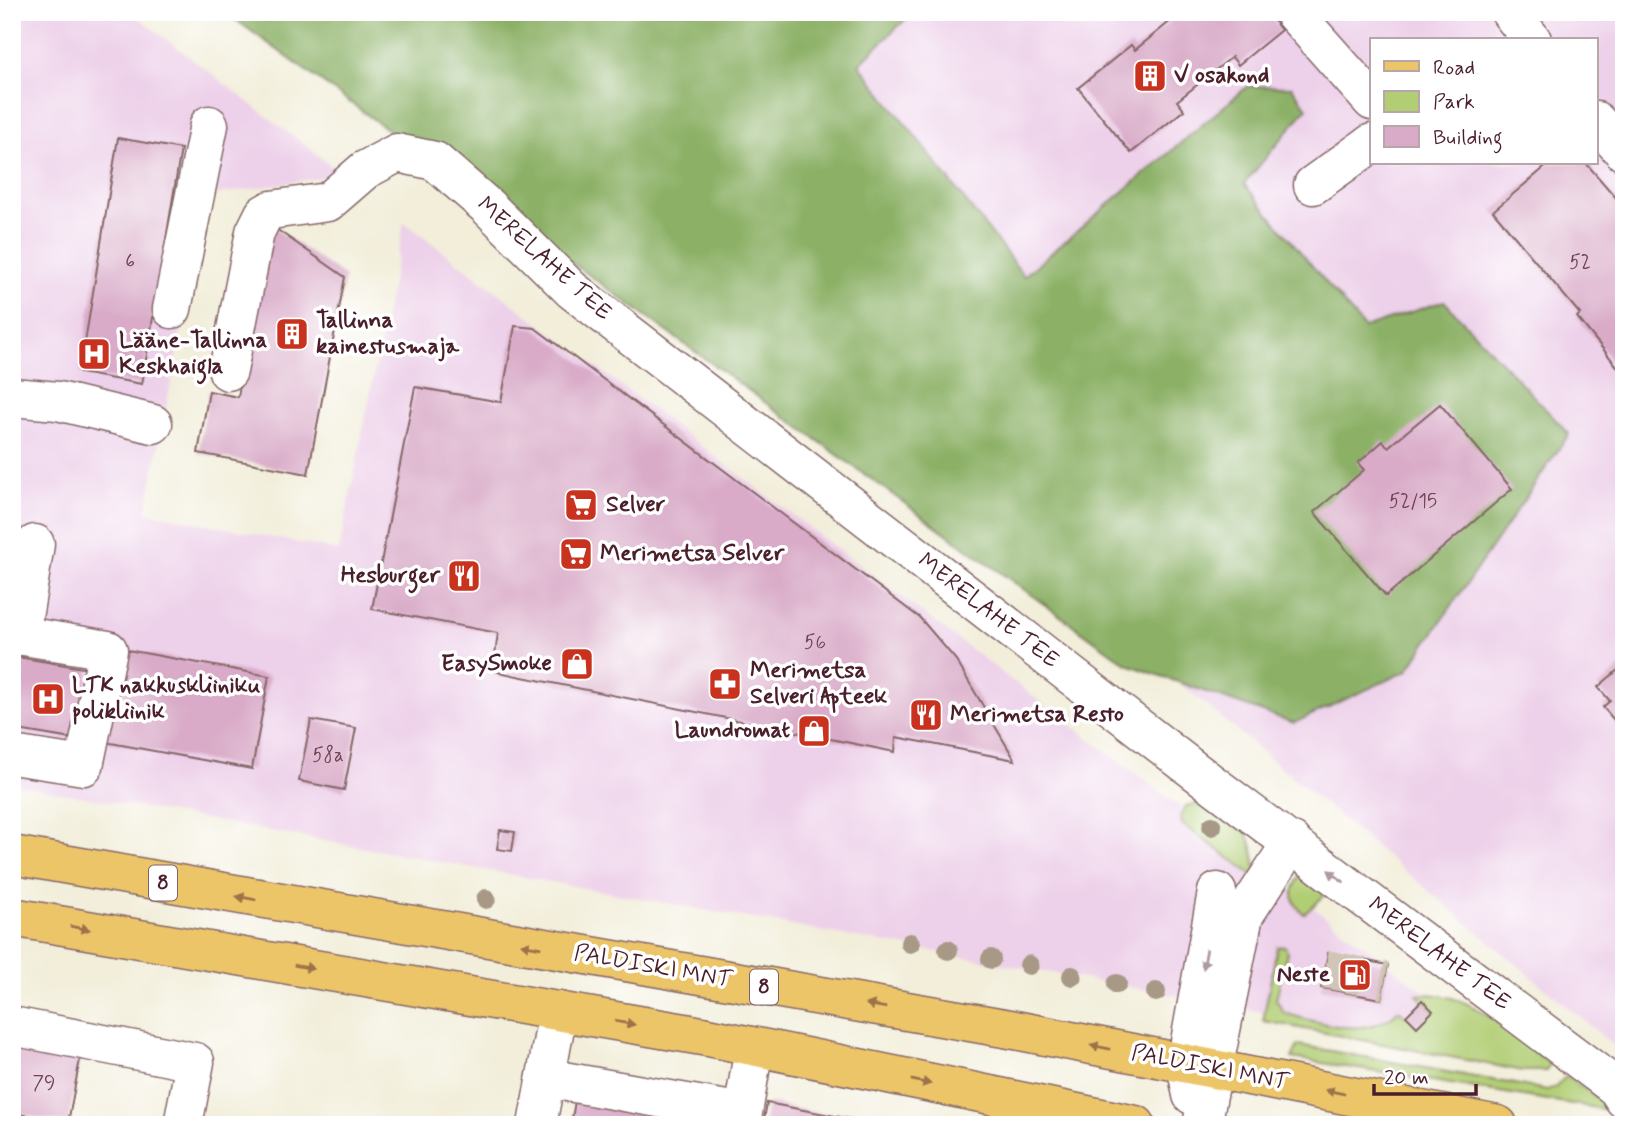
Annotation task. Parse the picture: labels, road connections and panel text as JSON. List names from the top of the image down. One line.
{"streets":{"main road":["8","PALDISKI MNT"],"street":["MERELAHE TEE"]},"places":{"building":["V osakond","Tallinna kainestusmaja"],"hospital":["Lääne-Tallinna Keskhaigla","LTK nakkuskliiniku polikliinik"],"supermarket":["Selver","Merimetsa Selver"],"restaurant":["Hesburger","Merimetsa Resto"],"shop":["EasySmoke","Laundromat"],"pharmacy":["Merimetsa Selveri Apteek"],"fuel station":["Neste"]},"house_numbers":["6","52","52/15","56","58a","79"],"legend":["Road","Park","Building"],"scale_bar":"20 m"}
